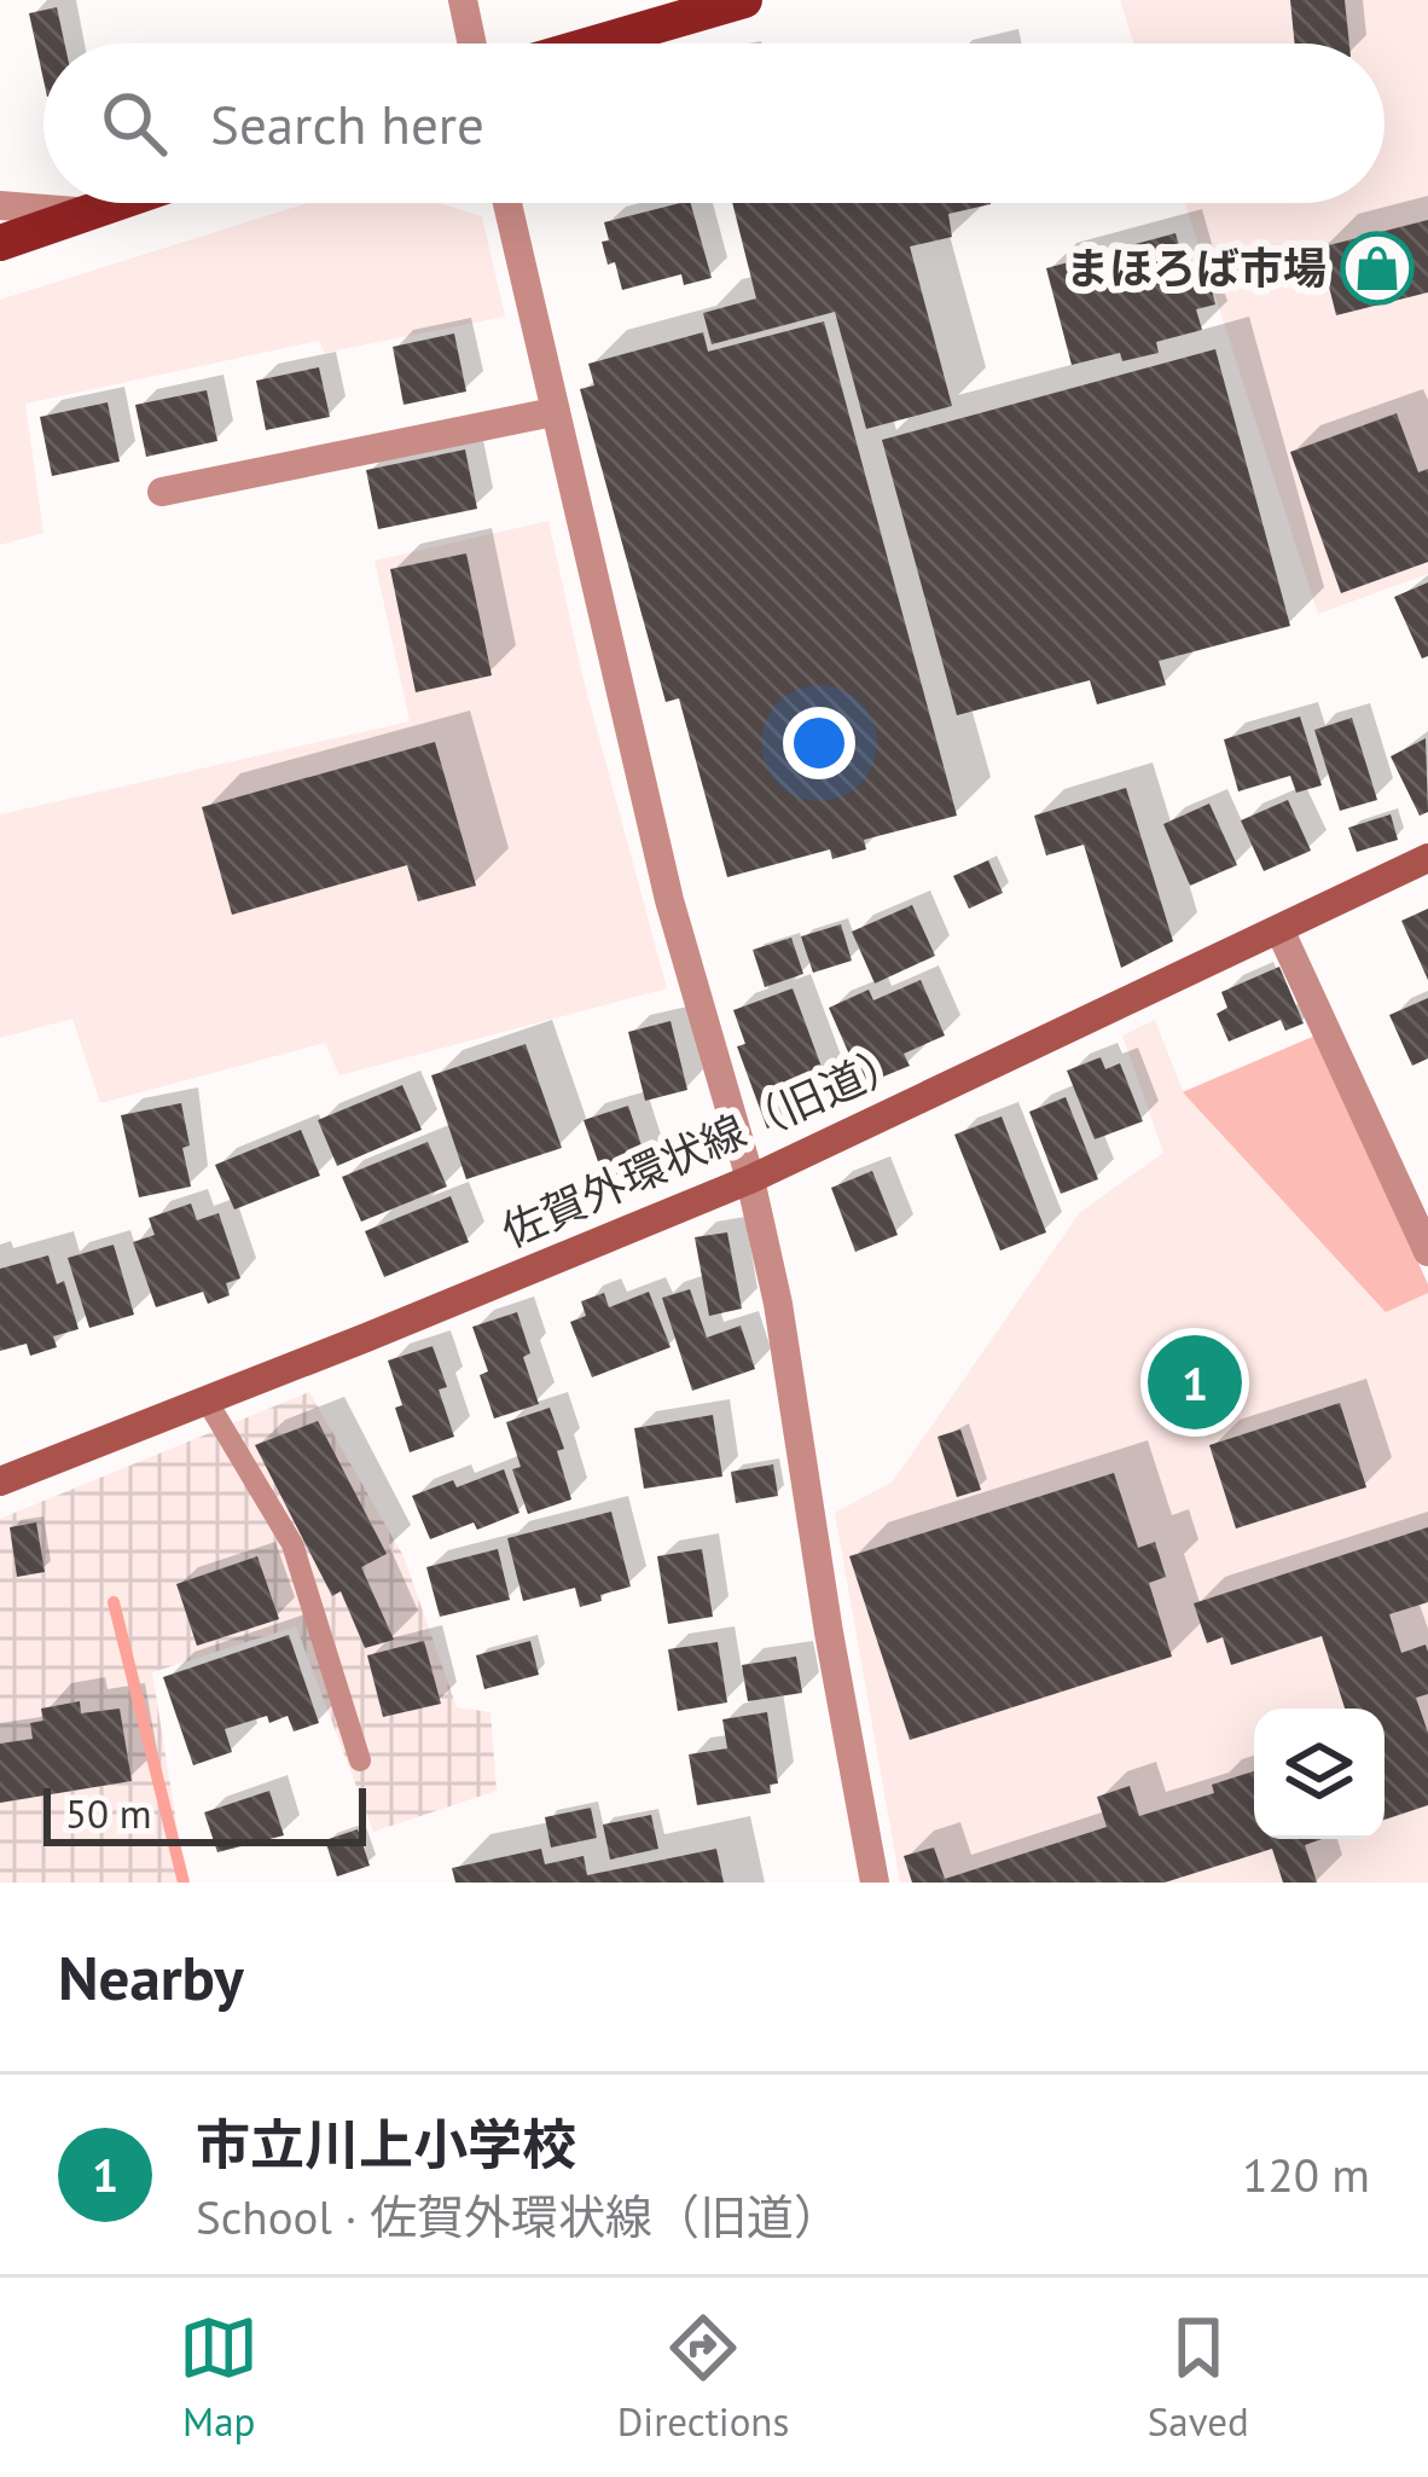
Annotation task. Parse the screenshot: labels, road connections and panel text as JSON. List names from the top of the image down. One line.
{"streets":{"street":["佐賀外環状線（旧道）"]},"places":{"shop":["まほろば市場"]},"scale_bar":"50 m","page":{"search":"Search here","pins":"1","scale":"50 m","heading":"Nearby","list":[{"mark":"1","name":"市立川上小学校","note":"School · 佐賀外環状線（旧道）","value":"120 m"}],"nav":["Map","Directions","Saved"]}}
